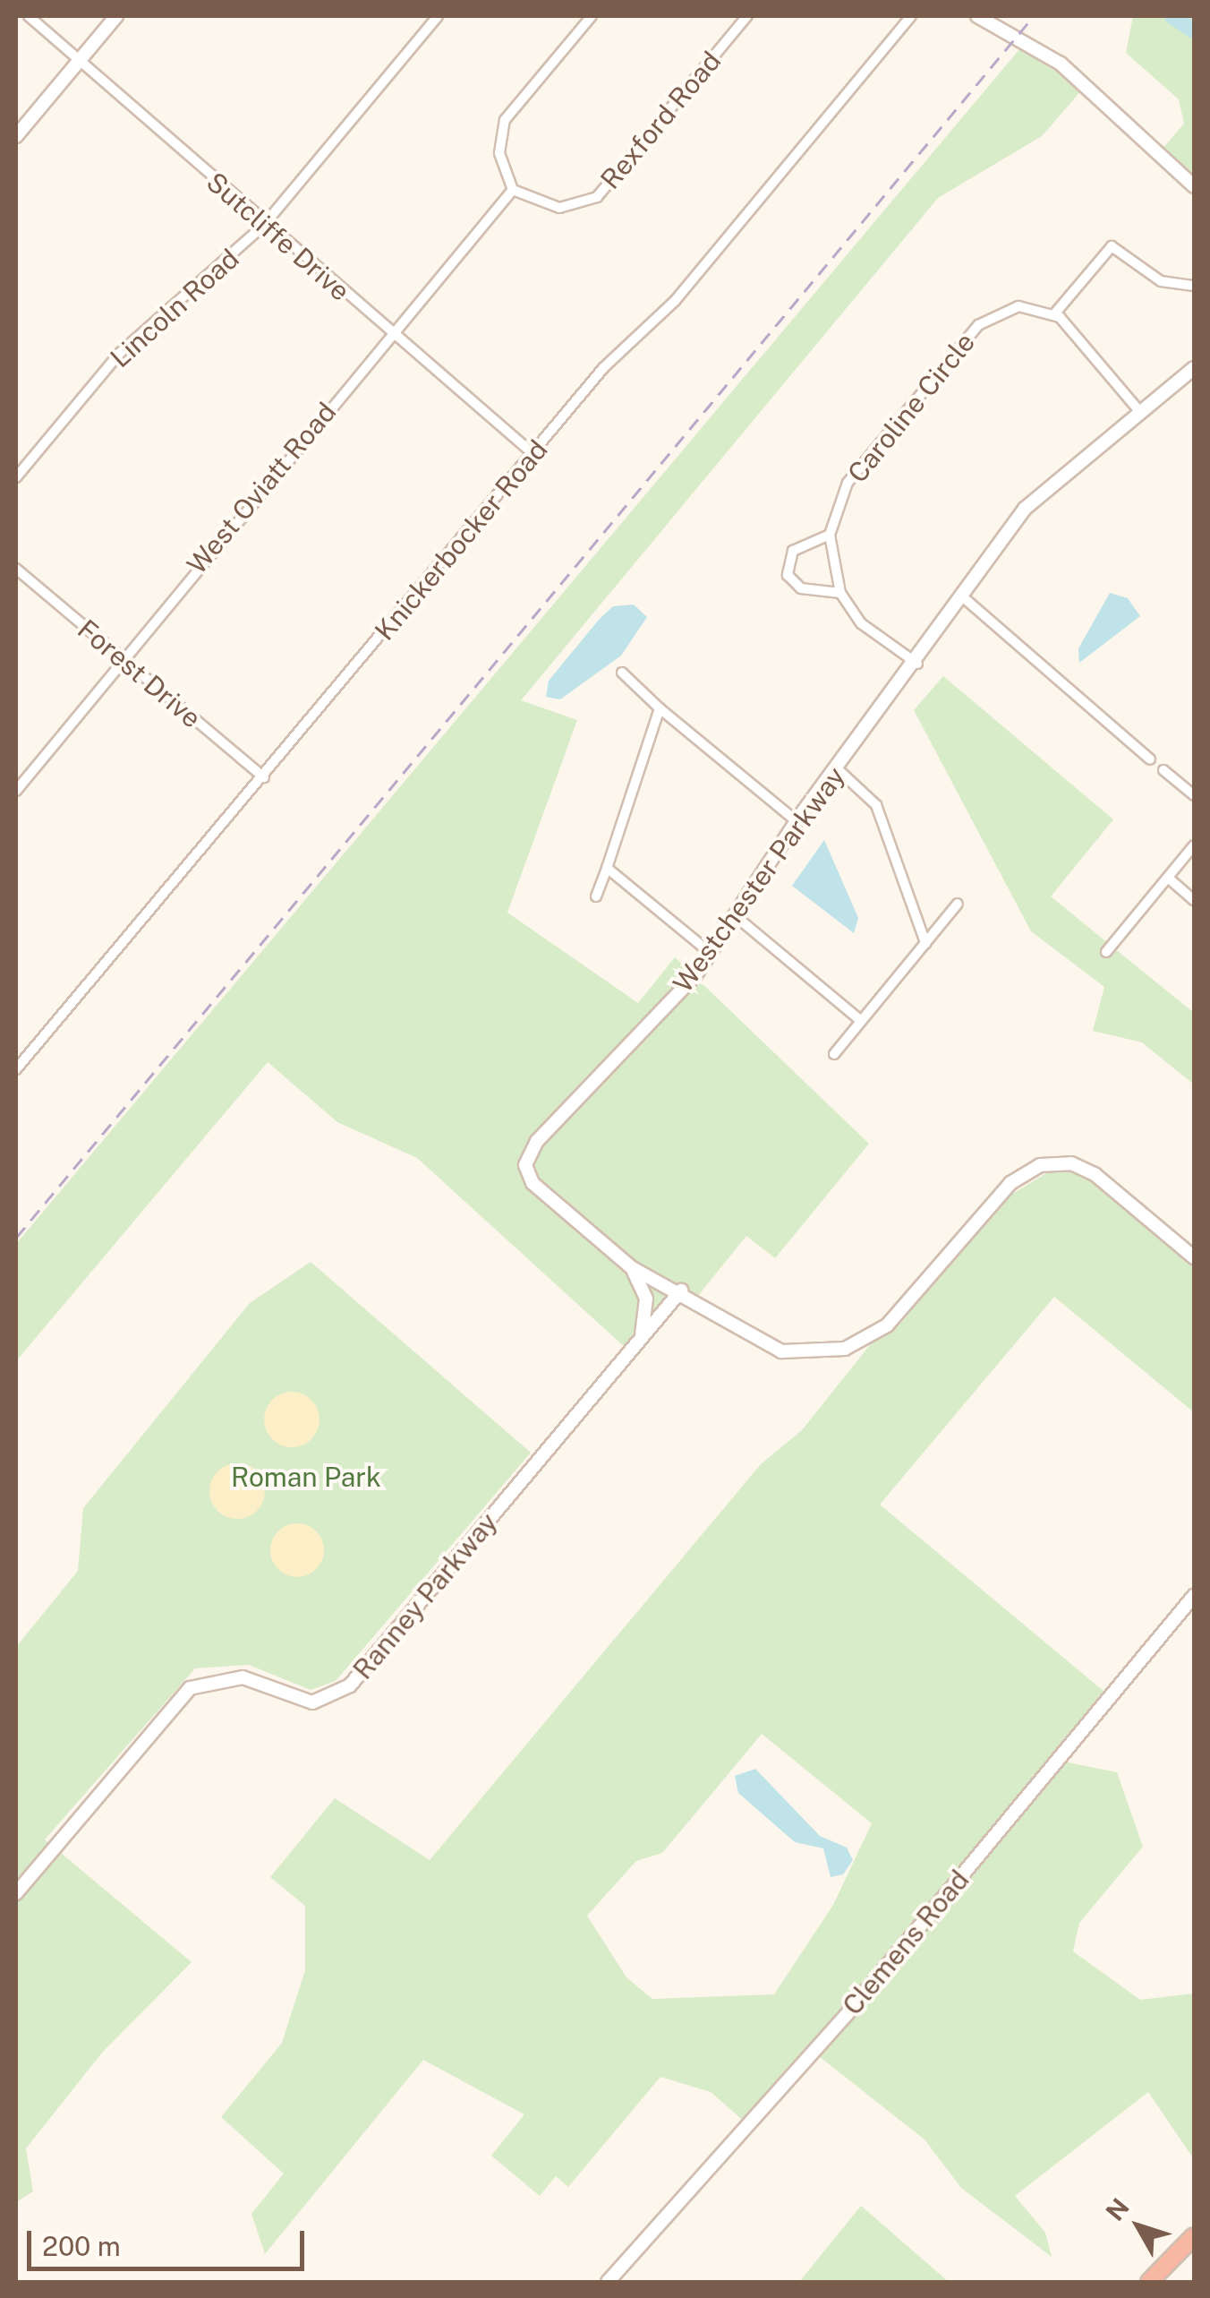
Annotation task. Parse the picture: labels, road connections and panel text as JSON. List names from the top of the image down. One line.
{"streets":{"street":["Rexford Road","Sutcliffe Drive","Lincoln Road","Caroline Circle","West Oviatt Road","Knickerbocker Road","Forest Drive","Westchester Parkway","Ranney Parkway","Clemens Road"]},"crossings":[["Rexford Road","West Oviatt Road"],["Sutcliffe Drive","Lincoln Road"],["Sutcliffe Drive","West Oviatt Road"],["Sutcliffe Drive","Knickerbocker Road"],["Caroline Circle","Westchester Parkway"],["West Oviatt Road","Forest Drive"],["Knickerbocker Road","Forest Drive"],["Westchester Parkway","Ranney Parkway"]],"parks":["Roman Park"],"scale_bar":"200 m","north":"top left"}
